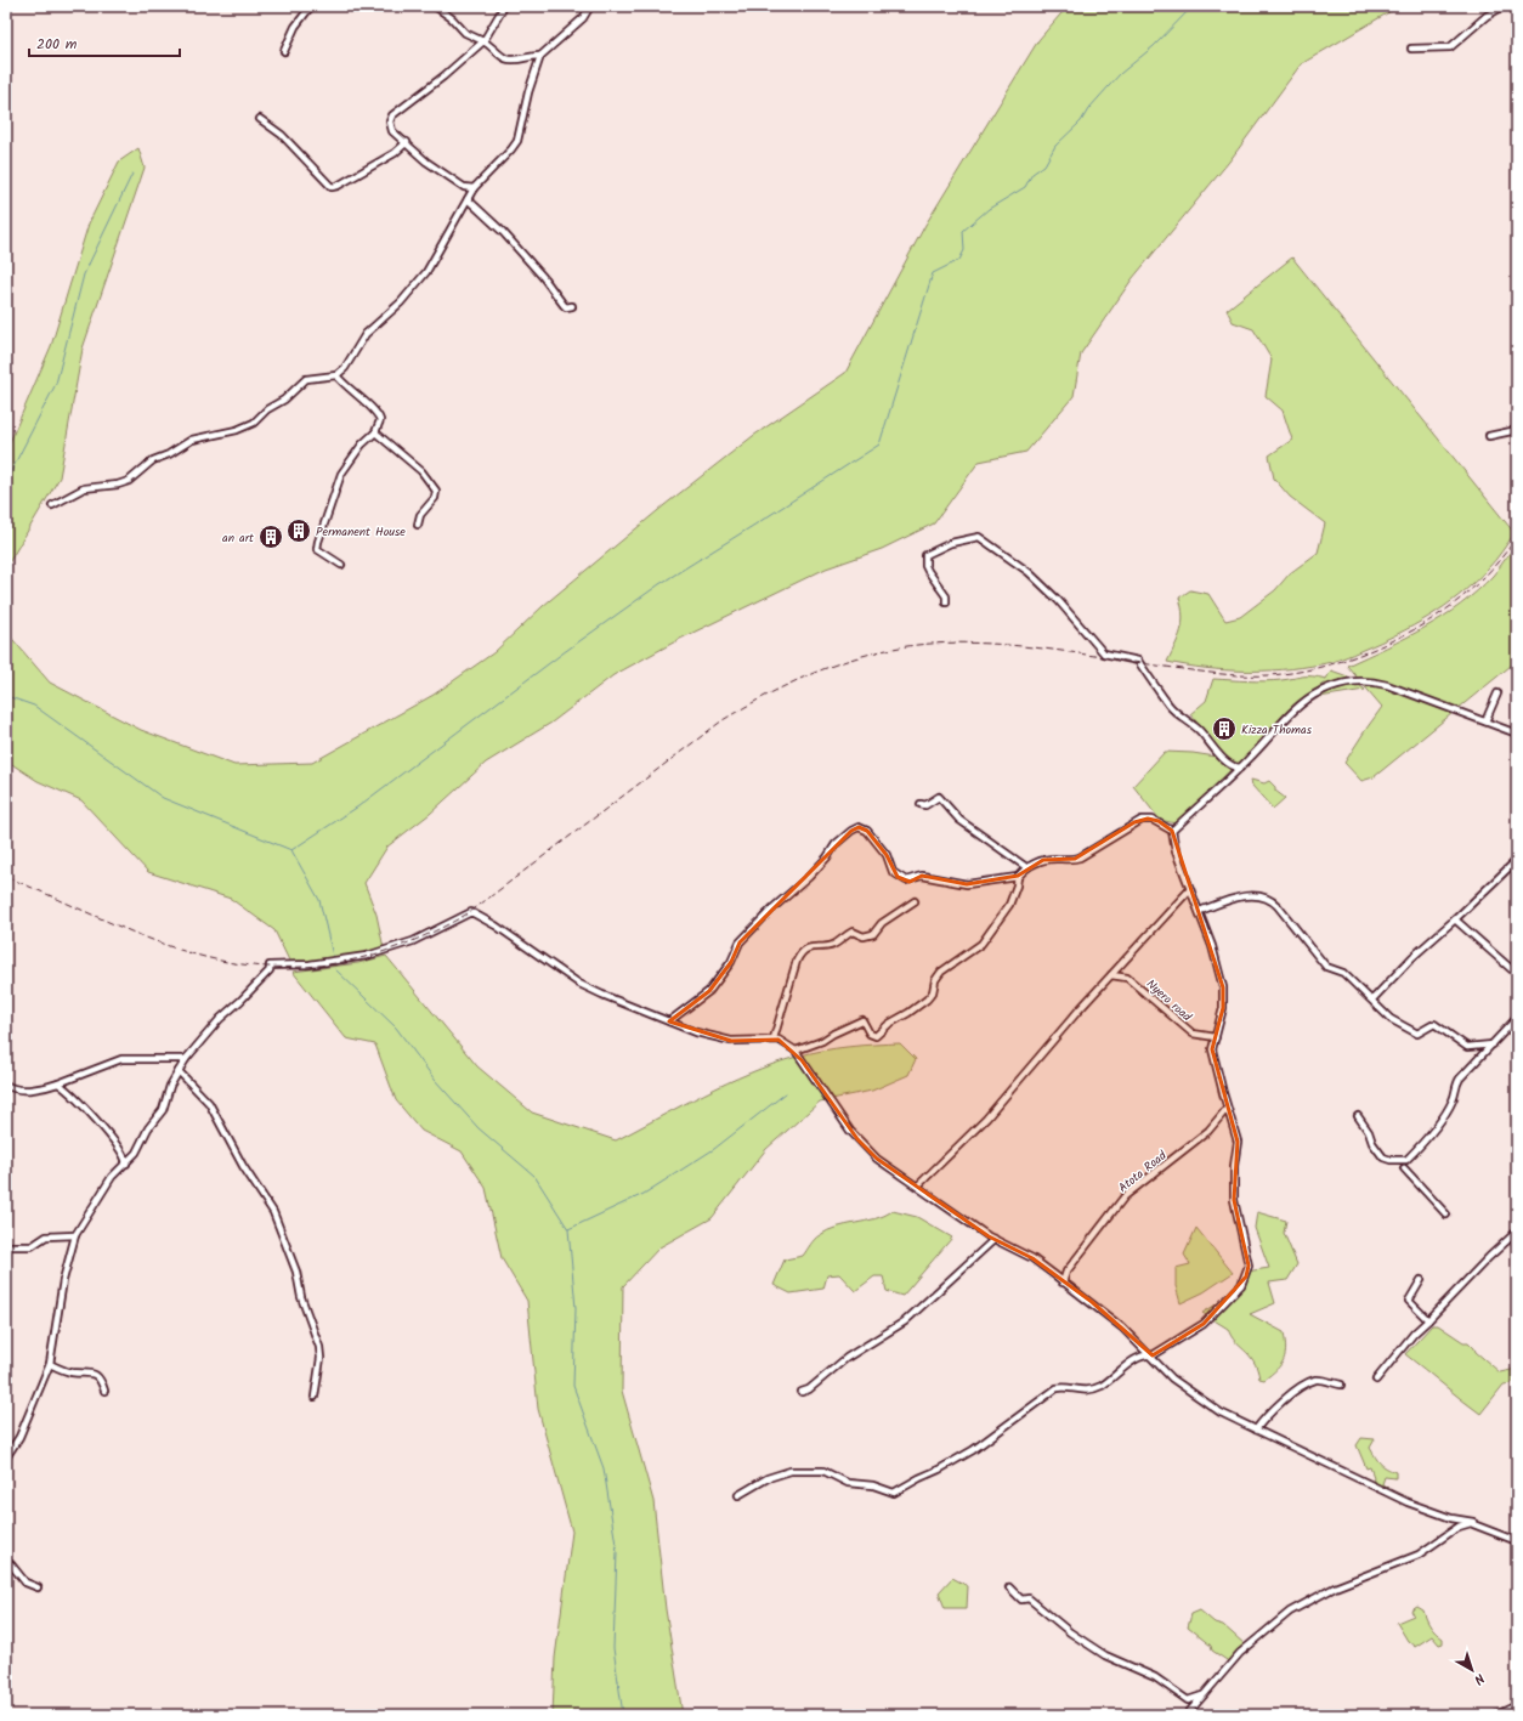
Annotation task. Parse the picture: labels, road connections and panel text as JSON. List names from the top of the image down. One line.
{"streets":{"street":["Nyero road","Atota Road"]},"places":{"building":["Permanent House","an art","Kizza Thomas"]},"scale_bar":"200 m","north":"bottom right"}
